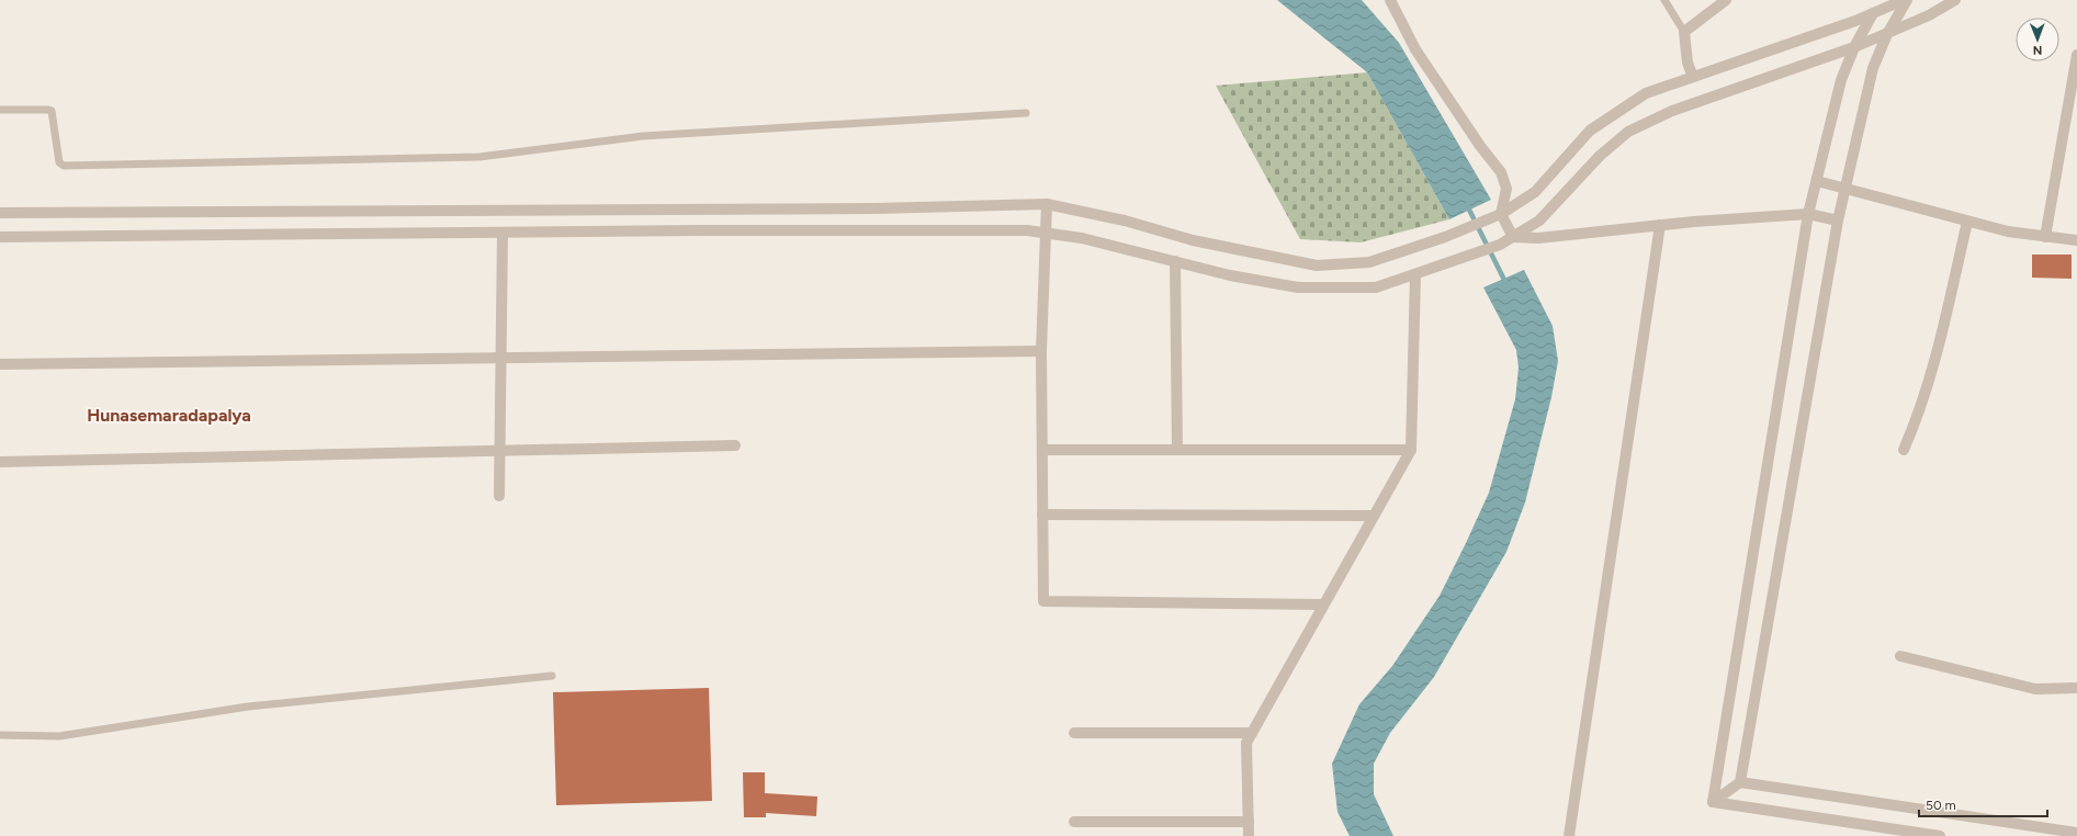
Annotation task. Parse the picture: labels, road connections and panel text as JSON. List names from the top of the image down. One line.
{"districts":["Hunasemaradapalya"],"scale_bar":"50 m","north":"bottom"}
